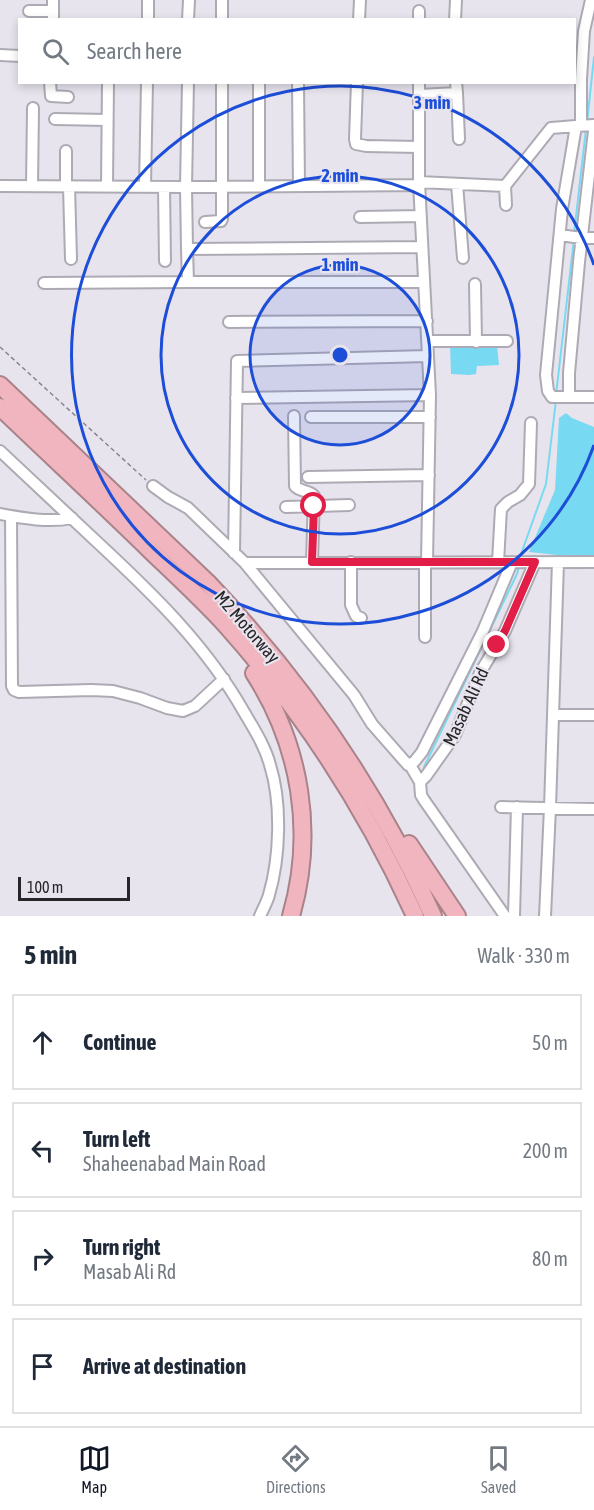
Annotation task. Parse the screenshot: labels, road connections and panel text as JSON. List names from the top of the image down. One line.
{"streets":{"highway":["M2 Motorway"],"street":["Masab Ali Rd"]},"scale_bar":"100 m","page":{"search":"Search here","scale":"100 m","heading":["5 min","Walk · 330 m"],"list":[["Continue","50 m"],["Turn left","Shaheenabad Main Road","200 m"],["Turn right","Masab Ali Rd","80 m"],"Arrive at destination"],"nav":["Map","Directions","Saved"]},"rings":["3 min","2 min","1 min"]}
